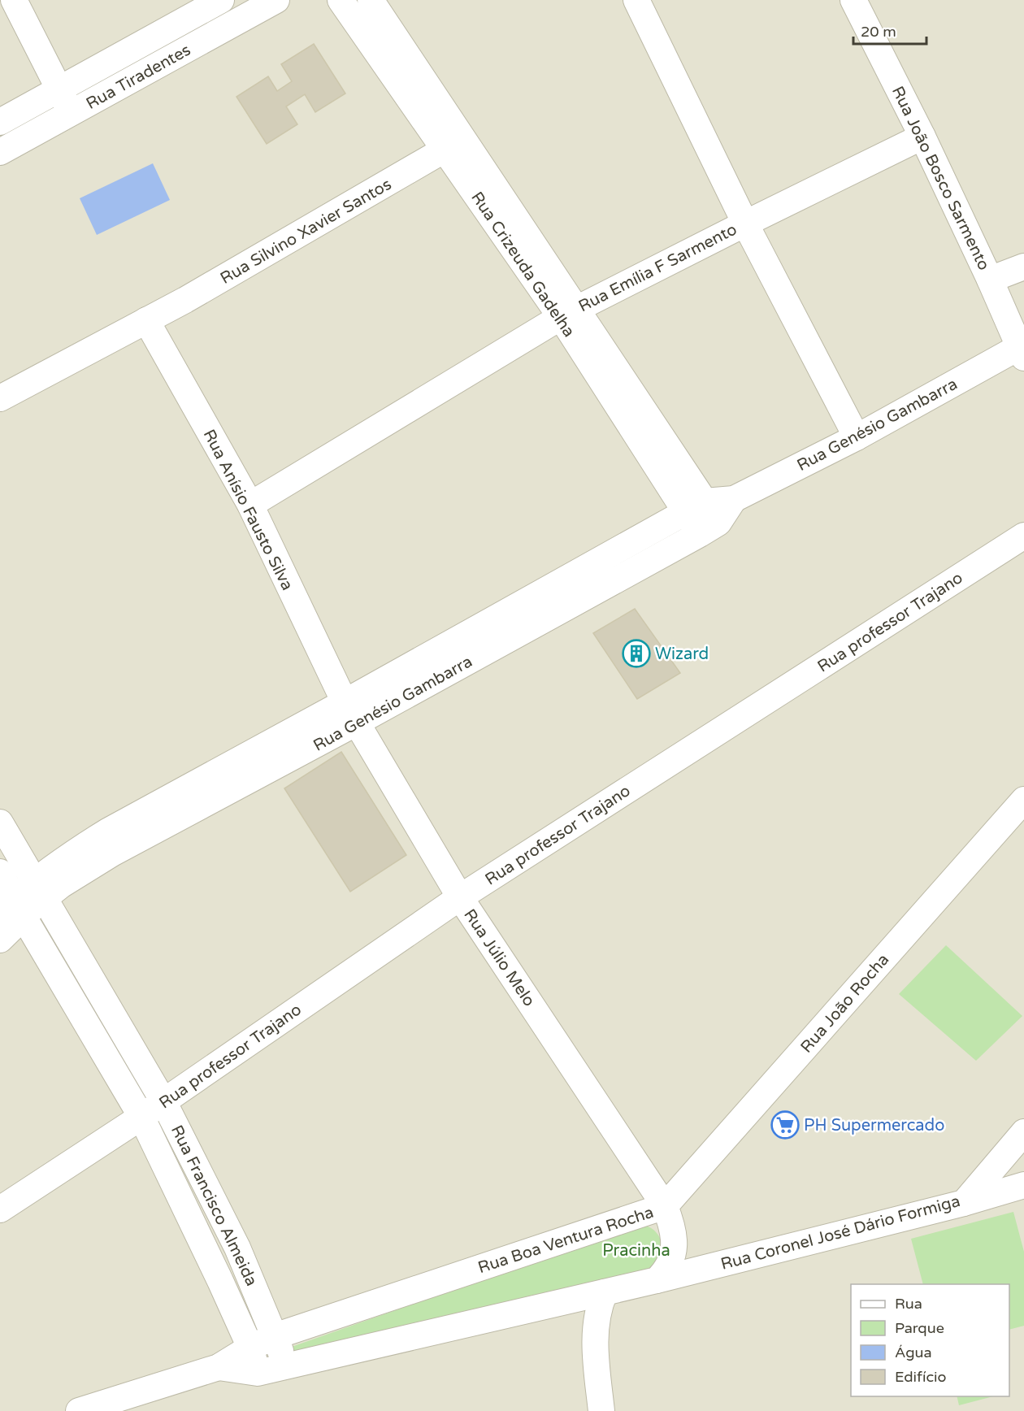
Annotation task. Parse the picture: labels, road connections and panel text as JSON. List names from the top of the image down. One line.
{"streets":{"street":["Rua Tiradentes","Rua João Bosco Sarmento","Rua Silvino Xavier Santos","Rua Crizeuda Gadelha","Rua Emília F Sarmento","Rua Genésio Gambarra","Rua Anísio Fausto Silva","Rua professor Trajano","Rua Júlio Melo","Rua João Rocha","Rua Francisco Almeida","Rua Coronel José Dário Formiga","Rua Boa Ventura Rocha"]},"crossings":[["Rua João Bosco Sarmento","Rua Emília F Sarmento"],["Rua João Bosco Sarmento","Rua Genésio Gambarra"],["Rua Silvino Xavier Santos","Rua Crizeuda Gadelha"],["Rua Silvino Xavier Santos","Rua Anísio Fausto Silva"],["Rua Crizeuda Gadelha","Rua Emília F Sarmento"],["Rua Crizeuda Gadelha","Rua Genésio Gambarra"],["Rua Emília F Sarmento","Rua Anísio Fausto Silva"],["Rua Genésio Gambarra","Rua Anísio Fausto Silva"],["Rua Genésio Gambarra","Rua Júlio Melo"],["Rua Genésio Gambarra","Rua Francisco Almeida"],["Rua Anísio Fausto Silva","Rua Júlio Melo"],["Rua professor Trajano","Rua Júlio Melo"],["Rua professor Trajano","Rua Francisco Almeida"],["Rua Júlio Melo","Rua João Rocha"],["Rua Júlio Melo","Rua Boa Ventura Rocha"],["Rua João Rocha","Rua Boa Ventura Rocha"],["Rua Francisco Almeida","Rua Boa Ventura Rocha"],["Rua Coronel José Dário Formiga","Rua Boa Ventura Rocha"]],"parks":["Pracinha"],"places":{"building":["Wizard"],"supermarket":["PH Supermercado"]},"legend":["Rua","Parque","Água","Edifício"],"scale_bar":"20 m"}
